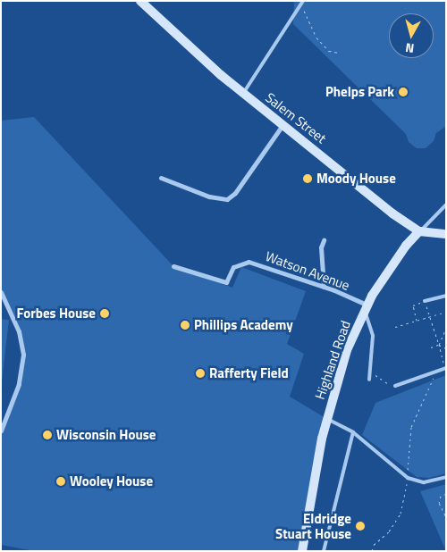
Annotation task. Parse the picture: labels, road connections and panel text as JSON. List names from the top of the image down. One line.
{"streets":{"street":["Salem Street","Watson Avenue","Highland Road"]},"crossings":[["Salem Street","Highland Road"],["Watson Avenue","Highland Road"]],"places":["Phelps Park","Moody House","Forbes House","Phillips Academy","Rafferty Field","Wisconsin House","Wooley House","Eldridge Stuart House"],"north":"bottom"}
